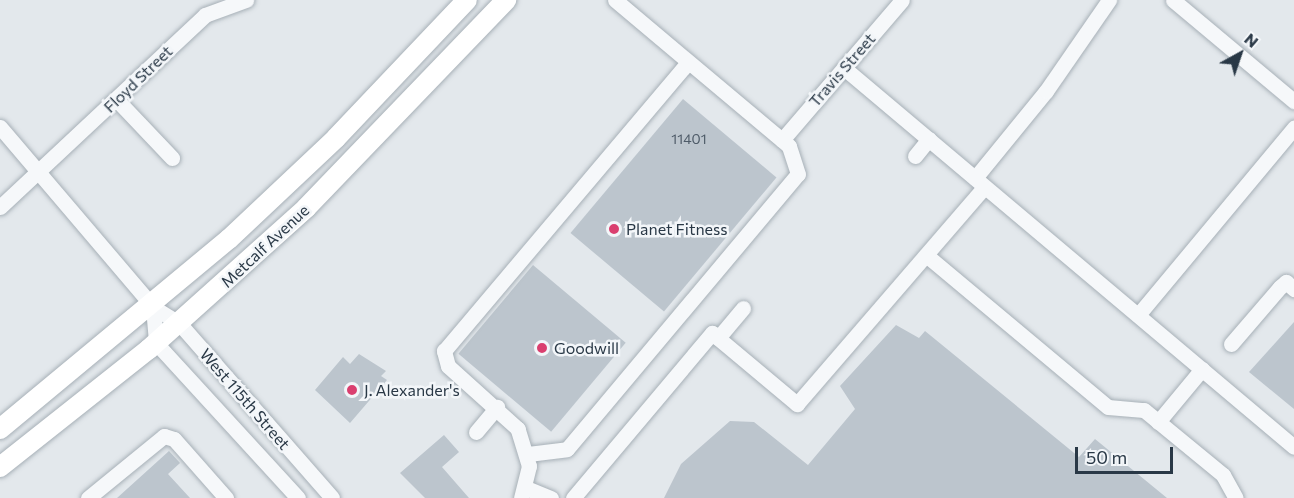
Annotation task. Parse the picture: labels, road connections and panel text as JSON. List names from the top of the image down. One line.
{"streets":{"main road":["Metcalf Avenue"],"street":["Travis Street","Floyd Street","West 115th Street"]},"crossings":[["Floyd Street","West 115th Street"],["Metcalf Avenue","West 115th Street"]],"places":["Planet Fitness","Goodwill","J. Alexander's"],"house_numbers":["11401"],"scale_bar":"50 m","north":"top right"}
